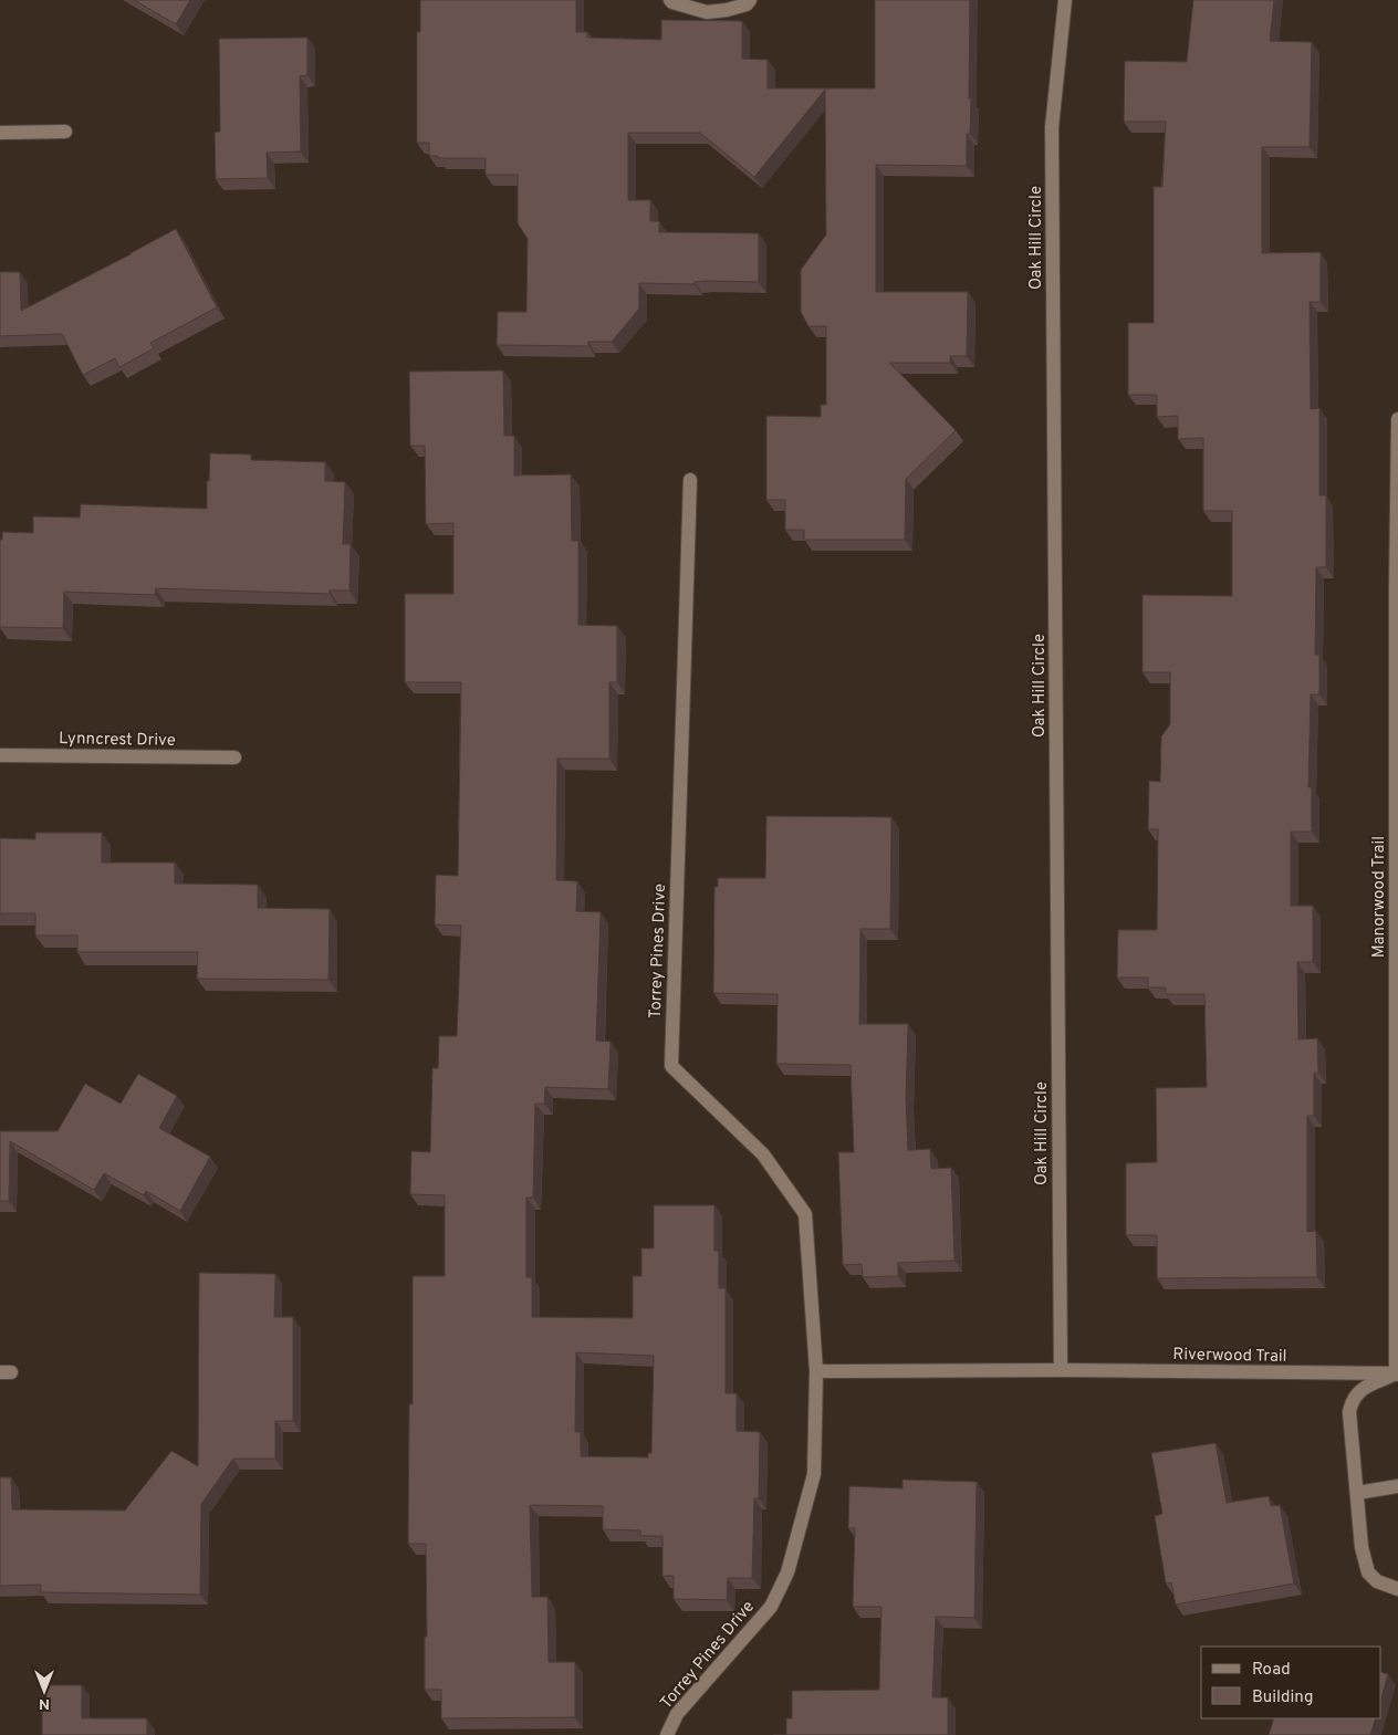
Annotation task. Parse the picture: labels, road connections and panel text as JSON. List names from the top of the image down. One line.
{"streets":{"street":["Oak Hill Circle","Lynncrest Drive","Manorwood Trail","Torrey Pines Drive","Riverwood Trail"]},"crossings":[["Oak Hill Circle","Riverwood Trail"],["Manorwood Trail","Riverwood Trail"]],"legend":["Road","Building"],"north":"bottom"}
